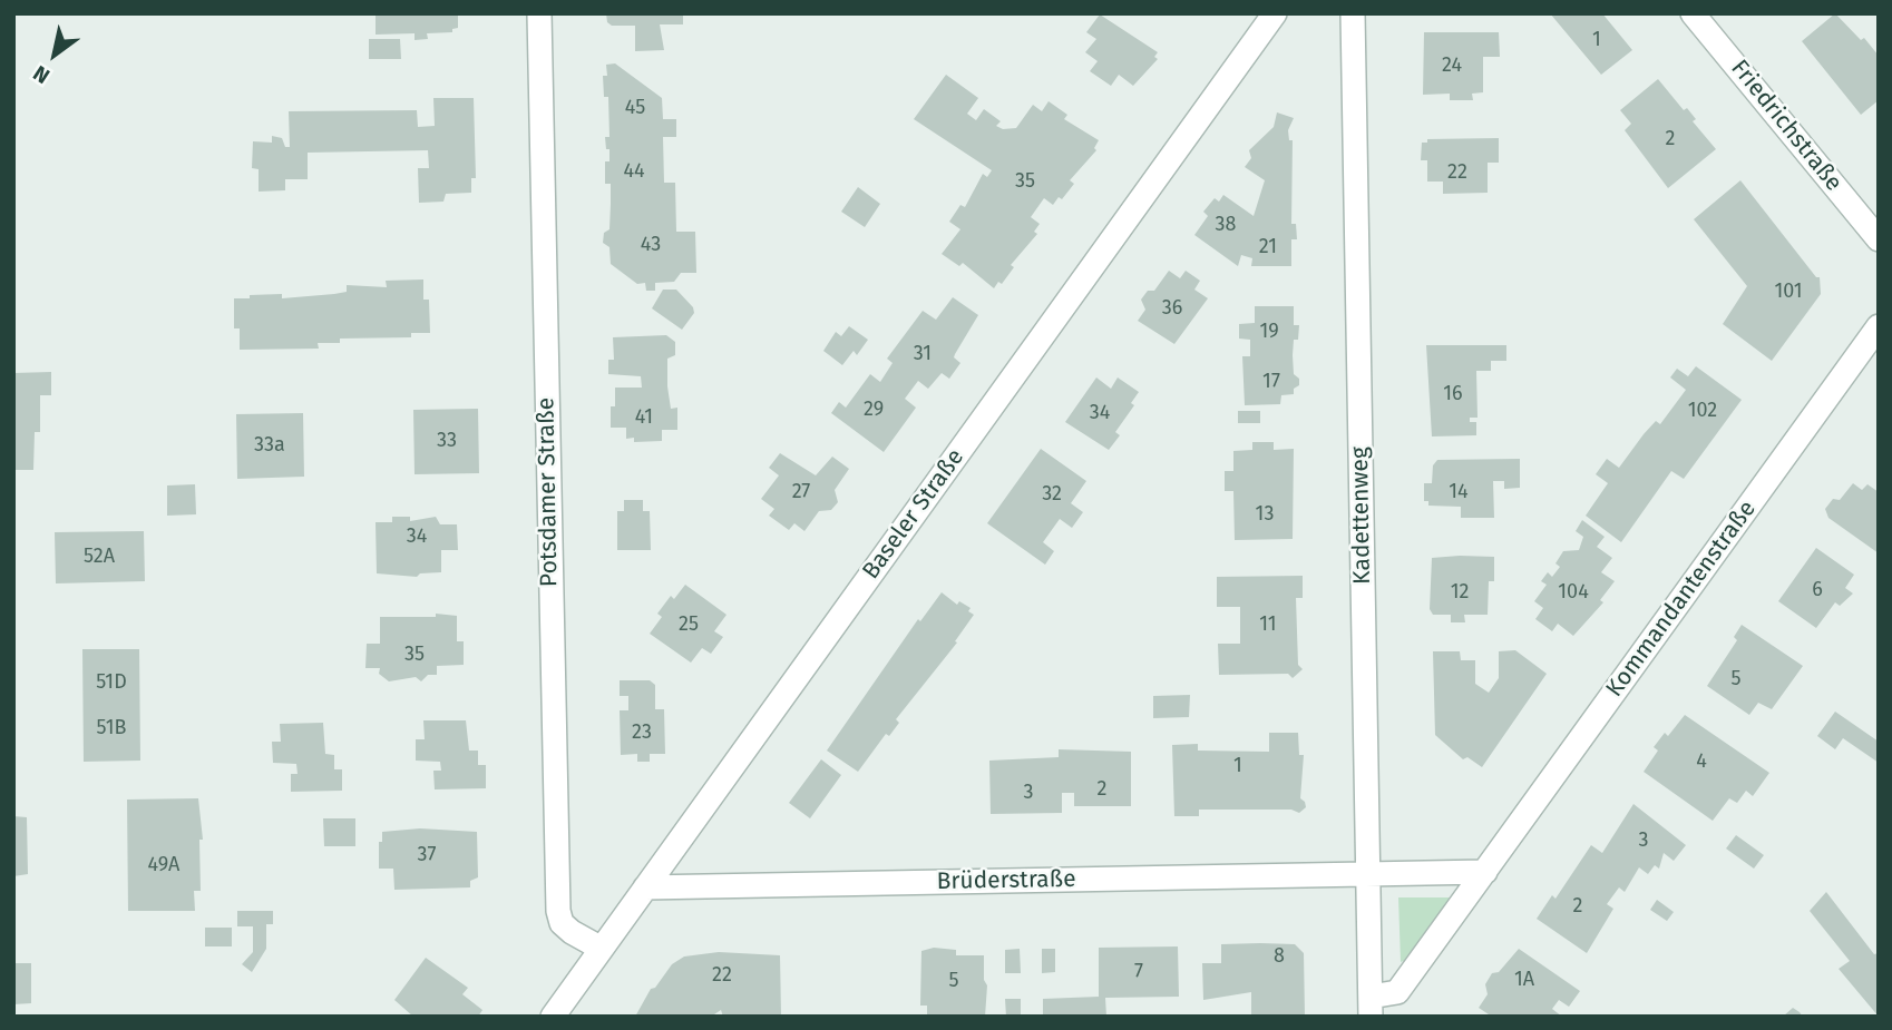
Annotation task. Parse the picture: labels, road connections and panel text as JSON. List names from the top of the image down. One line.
{"streets":{"street":["Friedrichstraße","Potsdamer Straße","Baseler Straße","Kadettenweg","Kommandantenstraße","Brüderstraße"]},"crossings":[["Potsdamer Straße","Baseler Straße"],["Baseler Straße","Brüderstraße"],["Kadettenweg","Kommandantenstraße"],["Kadettenweg","Brüderstraße"]],"house_numbers":["1","24","45","2","44","22","35","38","43","21","101","36","19","31","17","16","29","102","34","41","33","33a","27","14","32","13","34","52A","6","12","104","25","11","35","5","51D","51B","23","4","1","2","3","3","37","49A","2","8","7","22","1A","5"],"north":"bottom left"}
